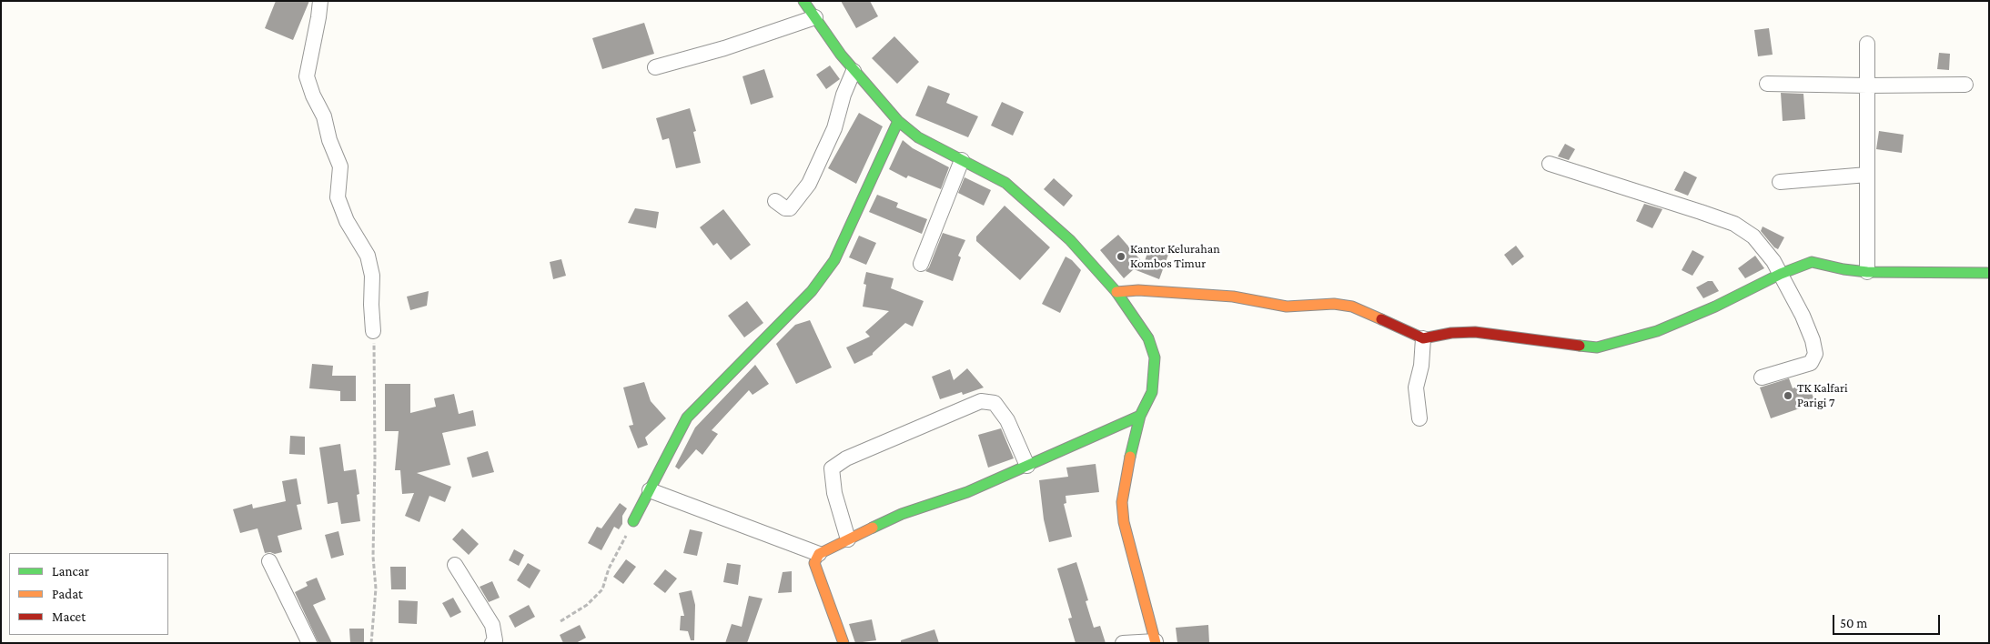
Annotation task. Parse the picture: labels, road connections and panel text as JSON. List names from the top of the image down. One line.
{"places":["Kantor Kelurahan Kombos Timur","TK Kalfari Parigi 7"],"legend":["Lancar","Padat","Macet"],"scale_bar":"50 m"}
